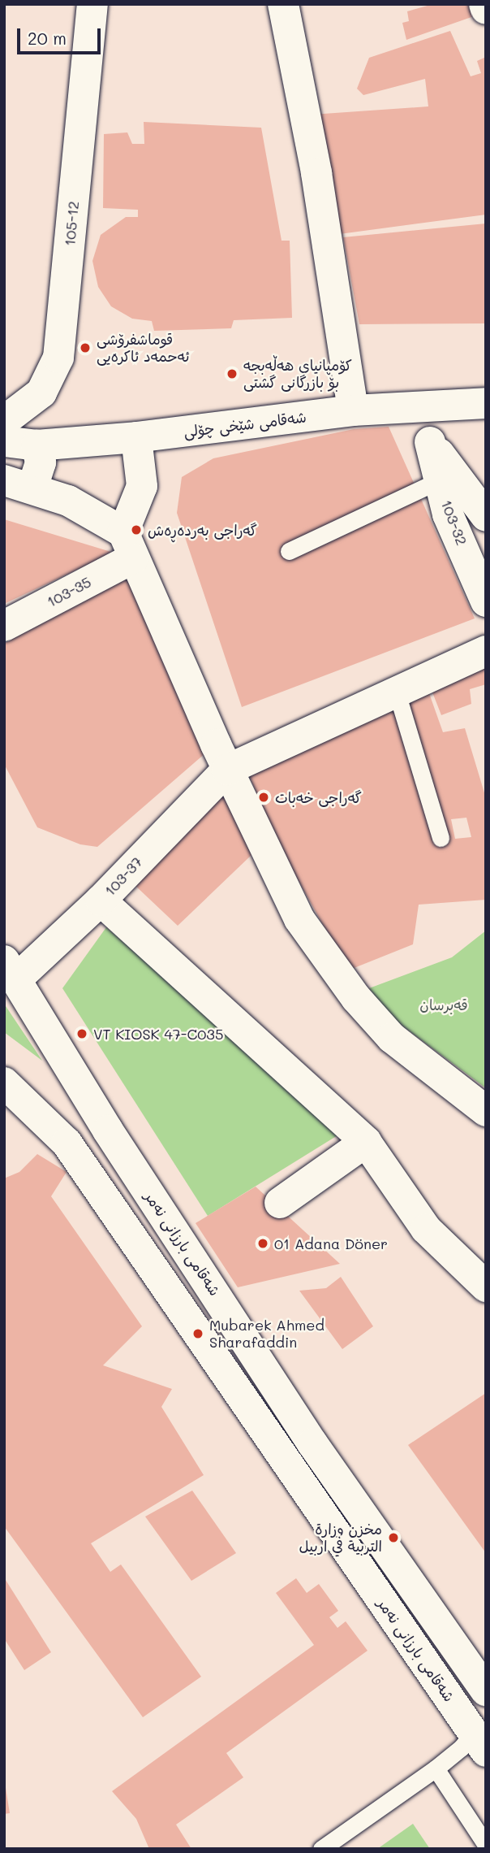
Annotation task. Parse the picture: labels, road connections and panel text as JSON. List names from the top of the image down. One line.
{"streets":{"street":["105-12","شەقامی شێخی چۆلی","103-32","103-35","103-37","شەقامی بارزانی نەمر"]},"crossings":[["شەقامی شێخی چۆلی","103-32"],["103-37","شەقامی بارزانی نەمر"]],"parks":["قەبرسان"],"places":["قوماشفرۆشی ئەحمەد ئاکرەیی","کۆمپانیای هەڵەبجە بۆ بازرگانی گشتی","گەراجی بەردەڕەش","گەراجی خەبات","VT KIOSK 47-C035","01 Adana Döner","Mubarek Ahmed Sharafaddin","مخزن وزارة التربية في اربيل"],"scale_bar":"20 m"}
